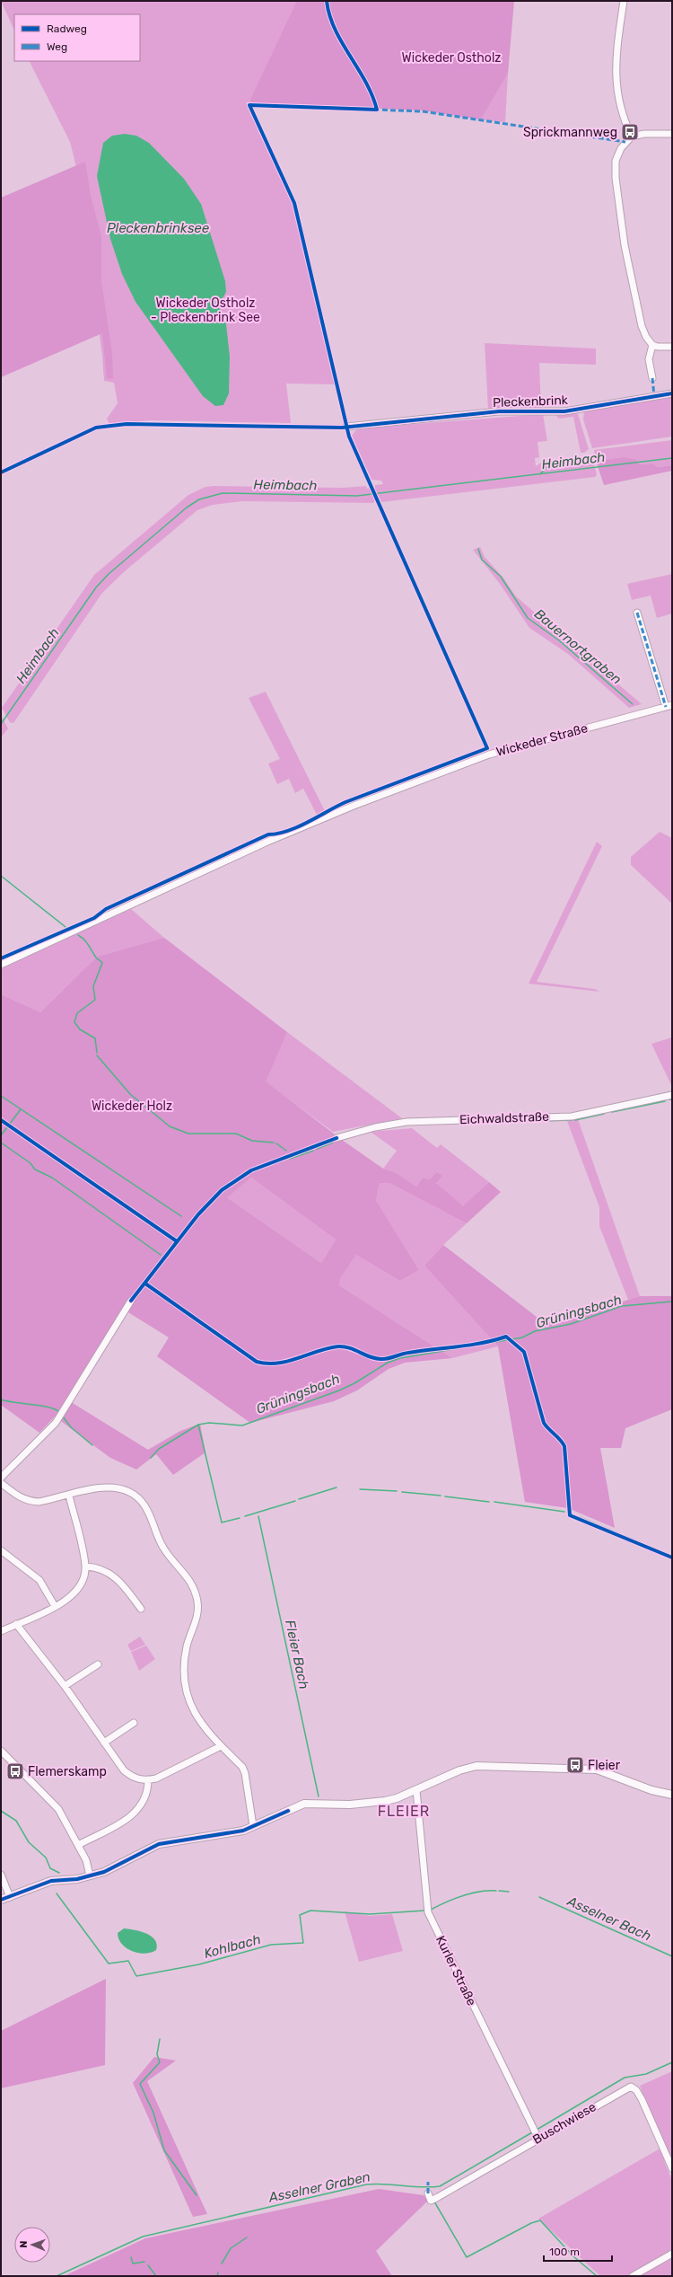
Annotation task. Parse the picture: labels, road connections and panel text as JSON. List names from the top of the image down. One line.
{"streets":{"street":["Pleckenbrink","Wickeder Straße","Eichwaldstraße","Kurler Straße","Buschwiese"]},"crossings":[["Kurler Straße","Buschwiese"]],"districts":["FLEIER"],"water":["Pleckenbrinksee","Heimbach","Bauernortgraben","Grüningsbach","Fleier Bach","Asselner Bach","Kohlbach","Asselner Graben"],"parks":["Wickeder Ostholz","Wickeder Ostholz - Pleckenbrink See","Wickeder Holz"],"places":{"bus stop":["Sprickmannweg","Fleier","Flemerskamp"]},"legend":["Radweg","Weg"],"scale_bar":"100 m","north":"left"}
